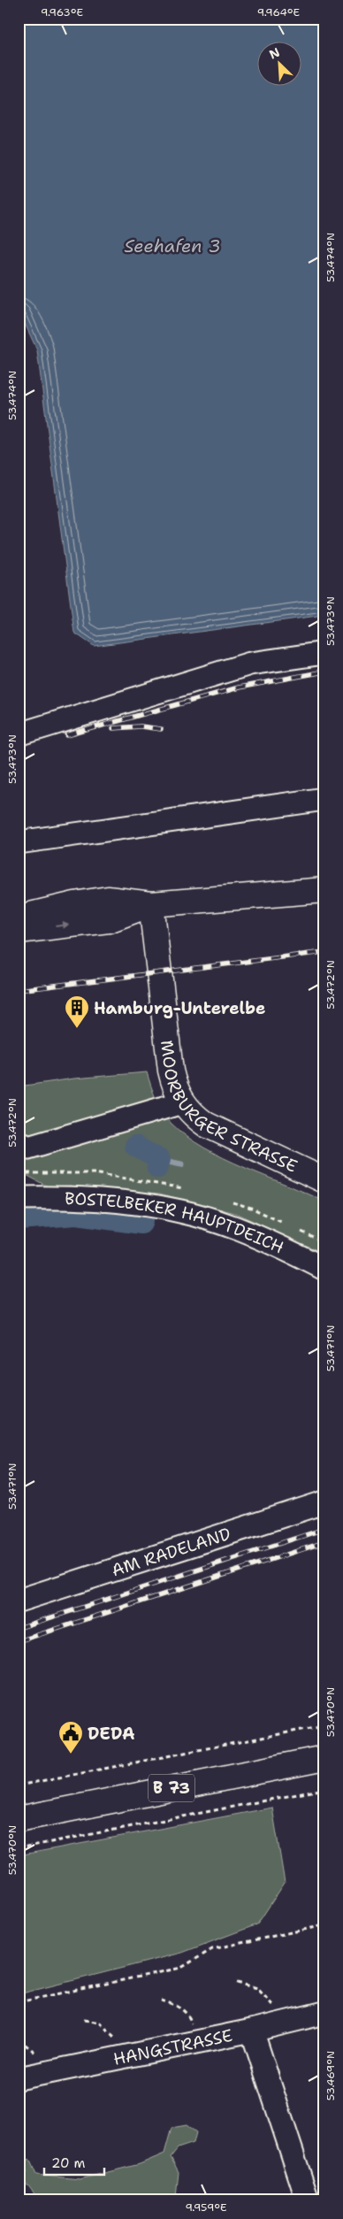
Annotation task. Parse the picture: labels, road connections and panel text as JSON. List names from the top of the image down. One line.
{"streets":{"main road":["MOORBURGER STRASSE","B 73"],"street":["BOSTELBEKER HAUPTDEICH","AM RADELAND","HANGSTRASSE"]},"water":["Seehafen 3"],"places":{"building":["Hamburg-Unterelbe"],"public building":["DEDA"]},"scale_bar":"20 m","north":"top left","coordinates":["9.963°E","9.964°E","53.474°N","53.473°N","53.472°N","53.471°N","53.470°N","53.469°N","9.959°E"]}
